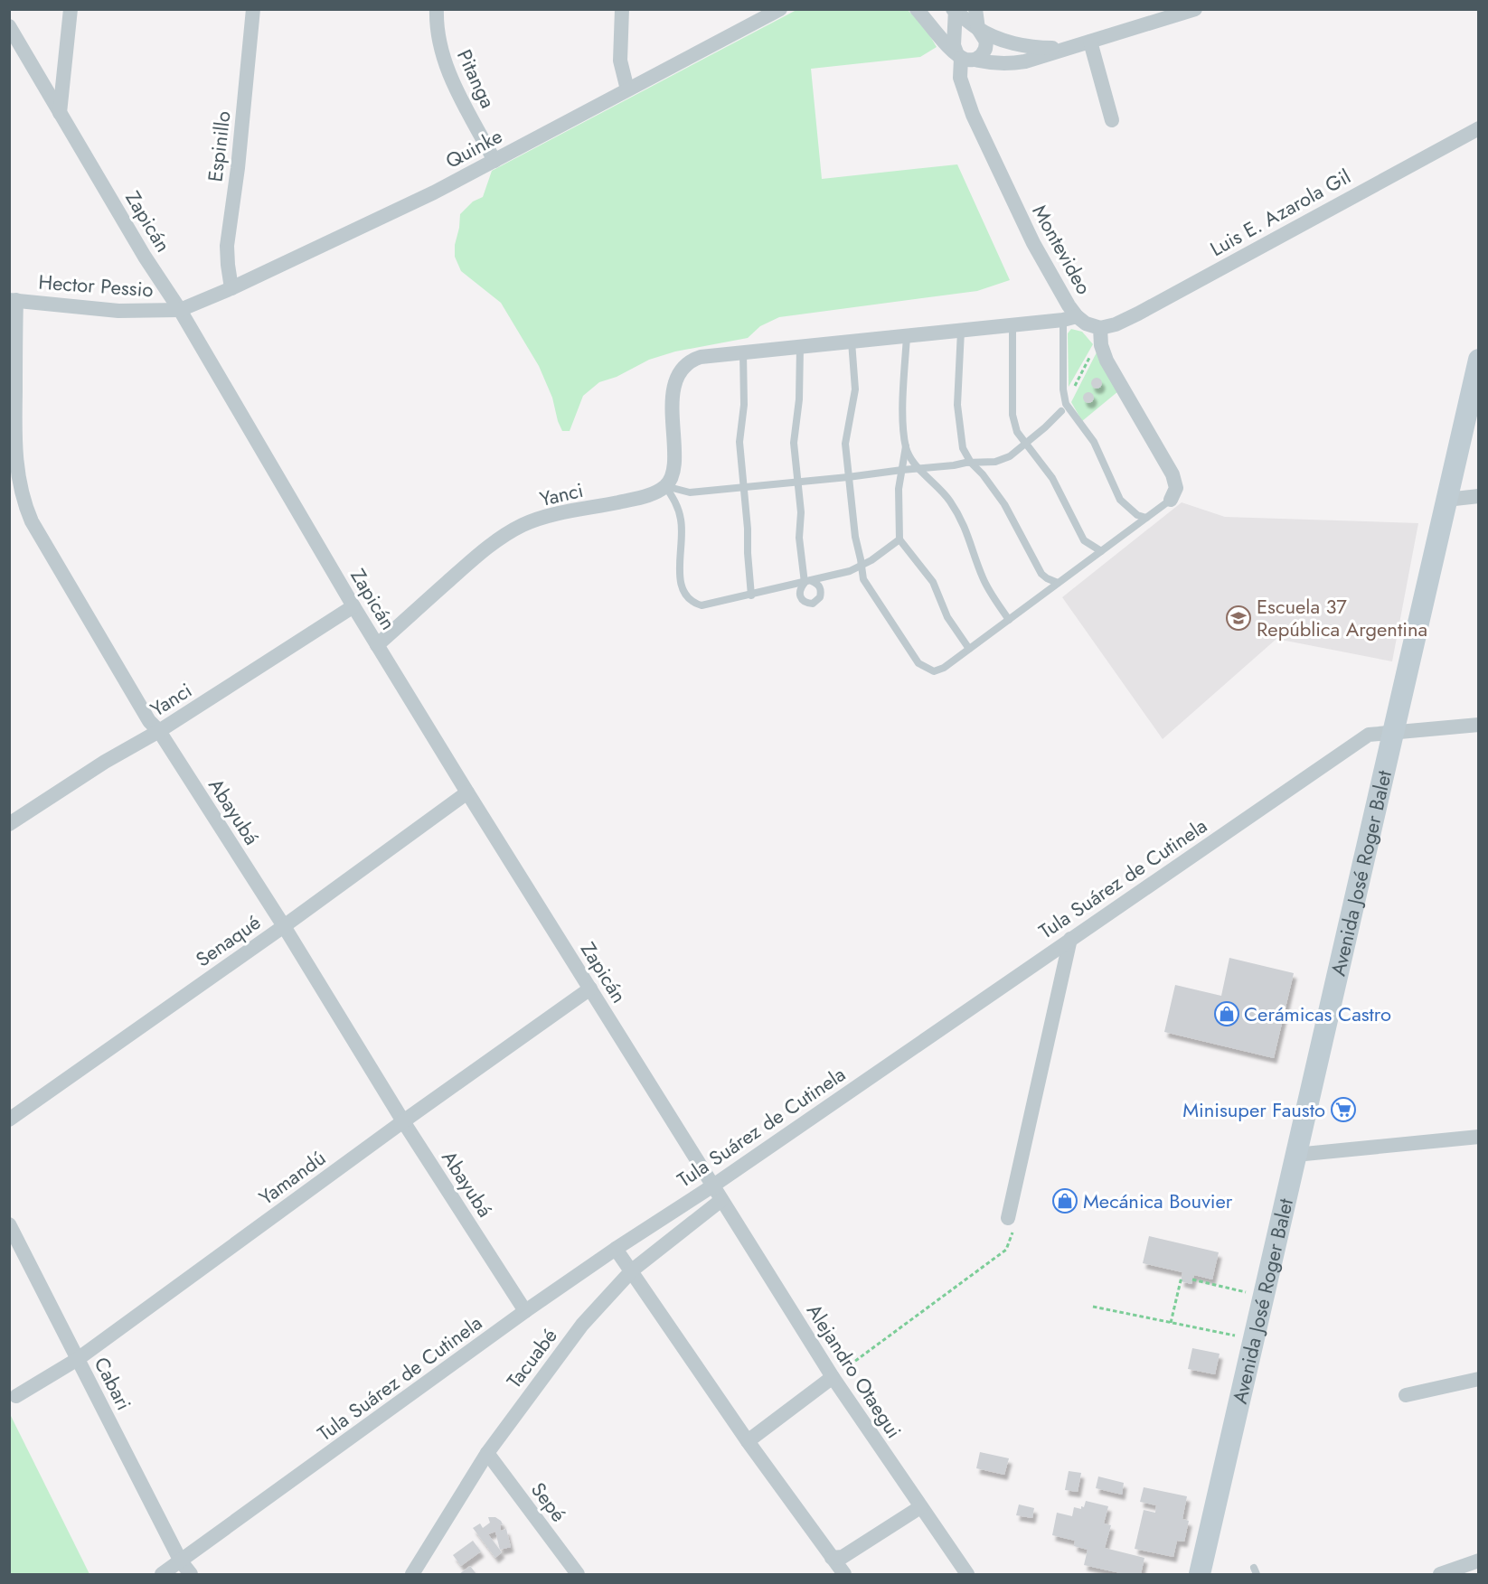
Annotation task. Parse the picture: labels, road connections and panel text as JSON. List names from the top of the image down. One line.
{"streets":{"street":["Pitanga","Espinillo","Quinke","Luis E. Azarola Gil","Zapicán","Montevideo","Hector Pessio","Yanci","Abayubá","Avenida José Roger Balet","Tula Suárez de Cutinela","Senaqué","Yamandú","Tacuabé","Alejandro Otaegui","Cabari","Sepé"]},"crossings":[["Pitanga","Quinke"],["Espinillo","Quinke"],["Quinke","Zapicán"],["Quinke","Hector Pessio"],["Luis E. Azarola Gil","Montevideo"],["Zapicán","Hector Pessio"],["Zapicán","Yanci"],["Zapicán","Tula Suárez de Cutinela"],["Zapicán","Senaqué"],["Zapicán","Yamandú"],["Zapicán","Alejandro Otaegui"],["Hector Pessio","Abayubá"],["Yanci","Abayubá"],["Abayubá","Tula Suárez de Cutinela"],["Abayubá","Senaqué"],["Abayubá","Yamandú"],["Avenida José Roger Balet","Tula Suárez de Cutinela"],["Tula Suárez de Cutinela","Alejandro Otaegui"],["Tula Suárez de Cutinela","Cabari"],["Yamandú","Cabari"],["Tacuabé","Alejandro Otaegui"],["Tacuabé","Sepé"]],"places":{"school or university":["Escuela 37 República Argentina"],"shop":["Cerámicas Castro","Mecánica Bouvier"],"supermarket":["Minisuper Fausto"]}}
